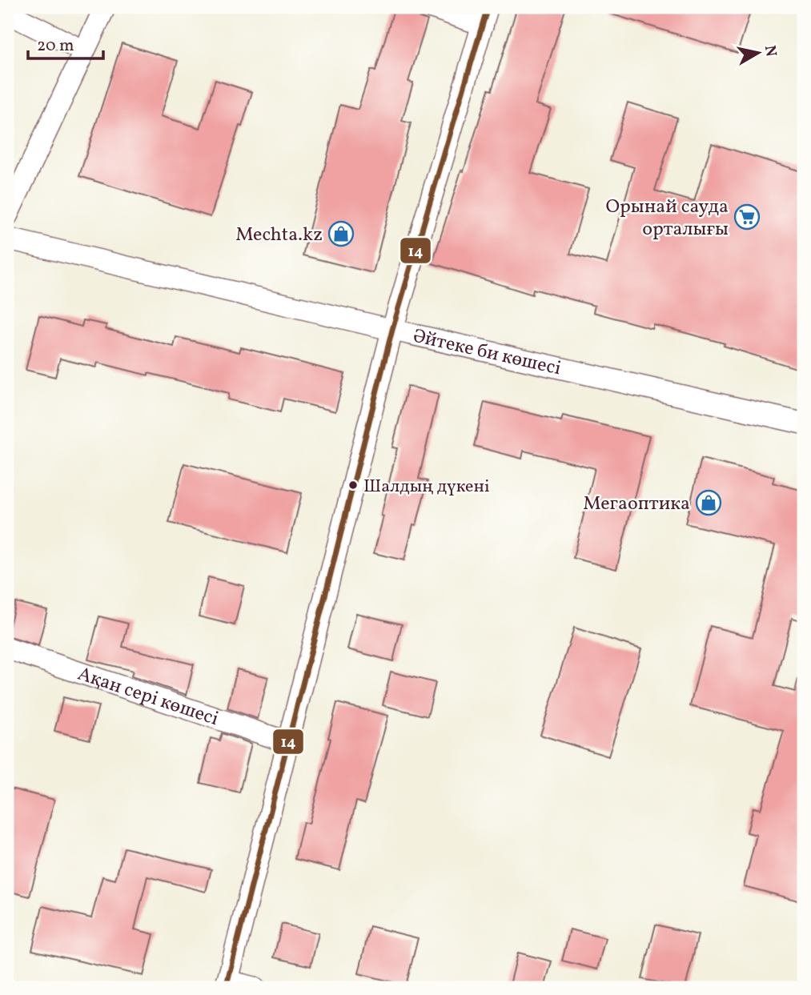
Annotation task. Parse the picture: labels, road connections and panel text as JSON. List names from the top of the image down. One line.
{"streets":{"street":["Әйтеке би көшесі","Ақан сері көшесі"]},"places":{"supermarket":["Орынай сауда орталығы"],"shop":["Mechta.kz","Мегаоптика"],"other":["Шалдың дүкені"]},"lines":["transit line 14"],"scale_bar":"20 m","north":"right"}
